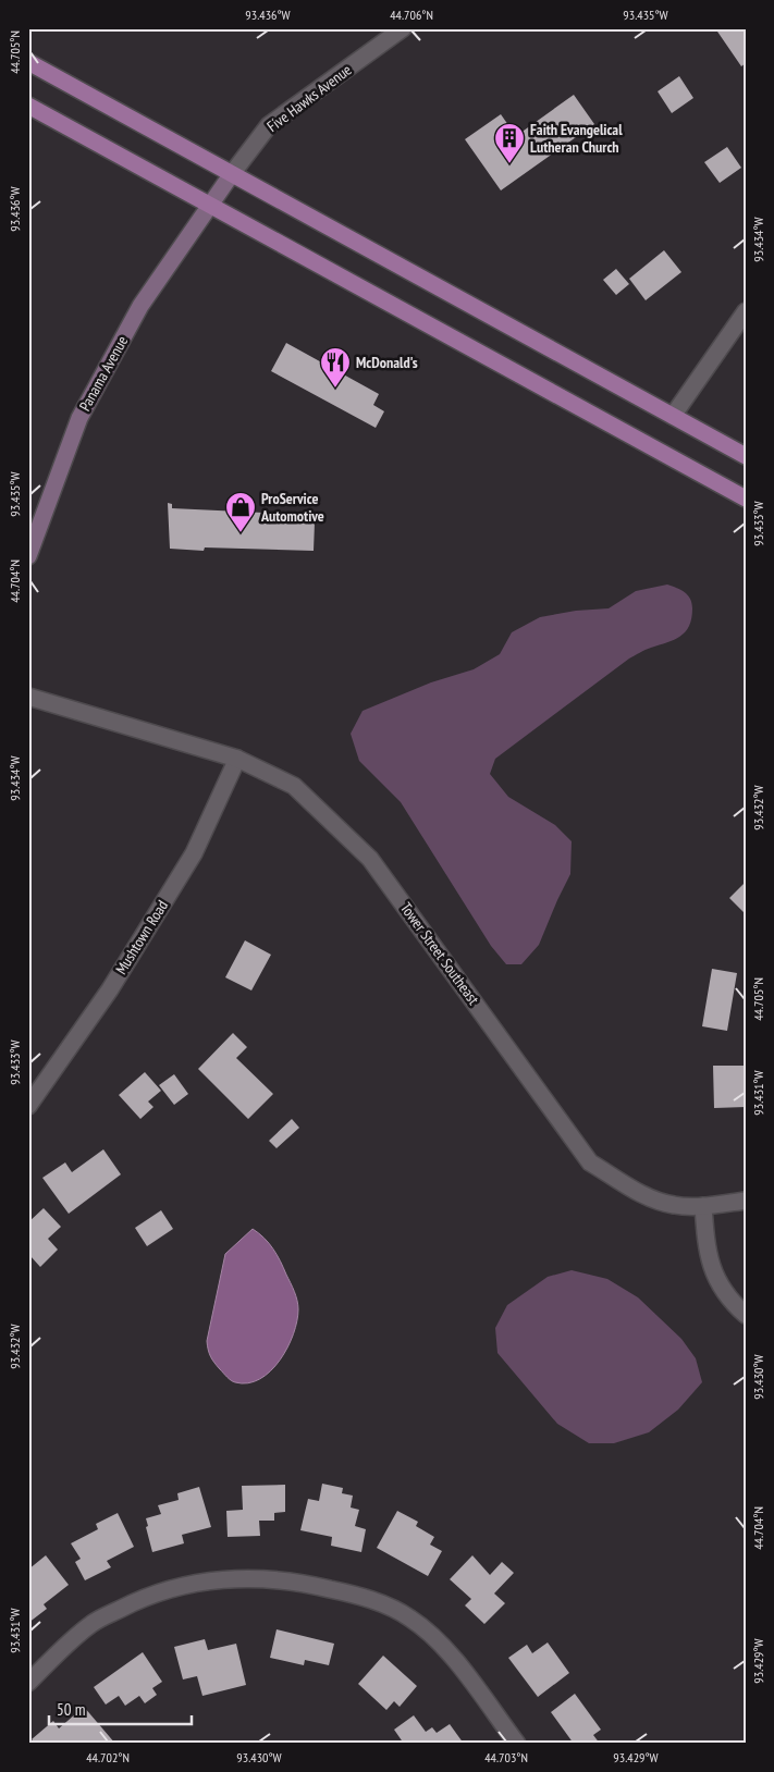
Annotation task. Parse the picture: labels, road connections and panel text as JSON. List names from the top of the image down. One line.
{"streets":{"main road":["Five Hawks Avenue","Panama Avenue"],"street":["Mushtown Road","Tower Street Southeast"]},"crossings":[["Five Hawks Avenue","Panama Avenue"],["Mushtown Road","Tower Street Southeast"]],"places":{"building":["Faith Evangelical Lutheran Church"],"restaurant":["McDonald's"],"shop":["ProService Automotive"]},"scale_bar":"50 m","coordinates":["93.436°W","44.706°N","93.435°W","44.705°N","93.434°W","93.433°W","44.704°N","93.432°W","93.431°W","93.430°W","93.429°W","44.702°N","44.703°N"]}
